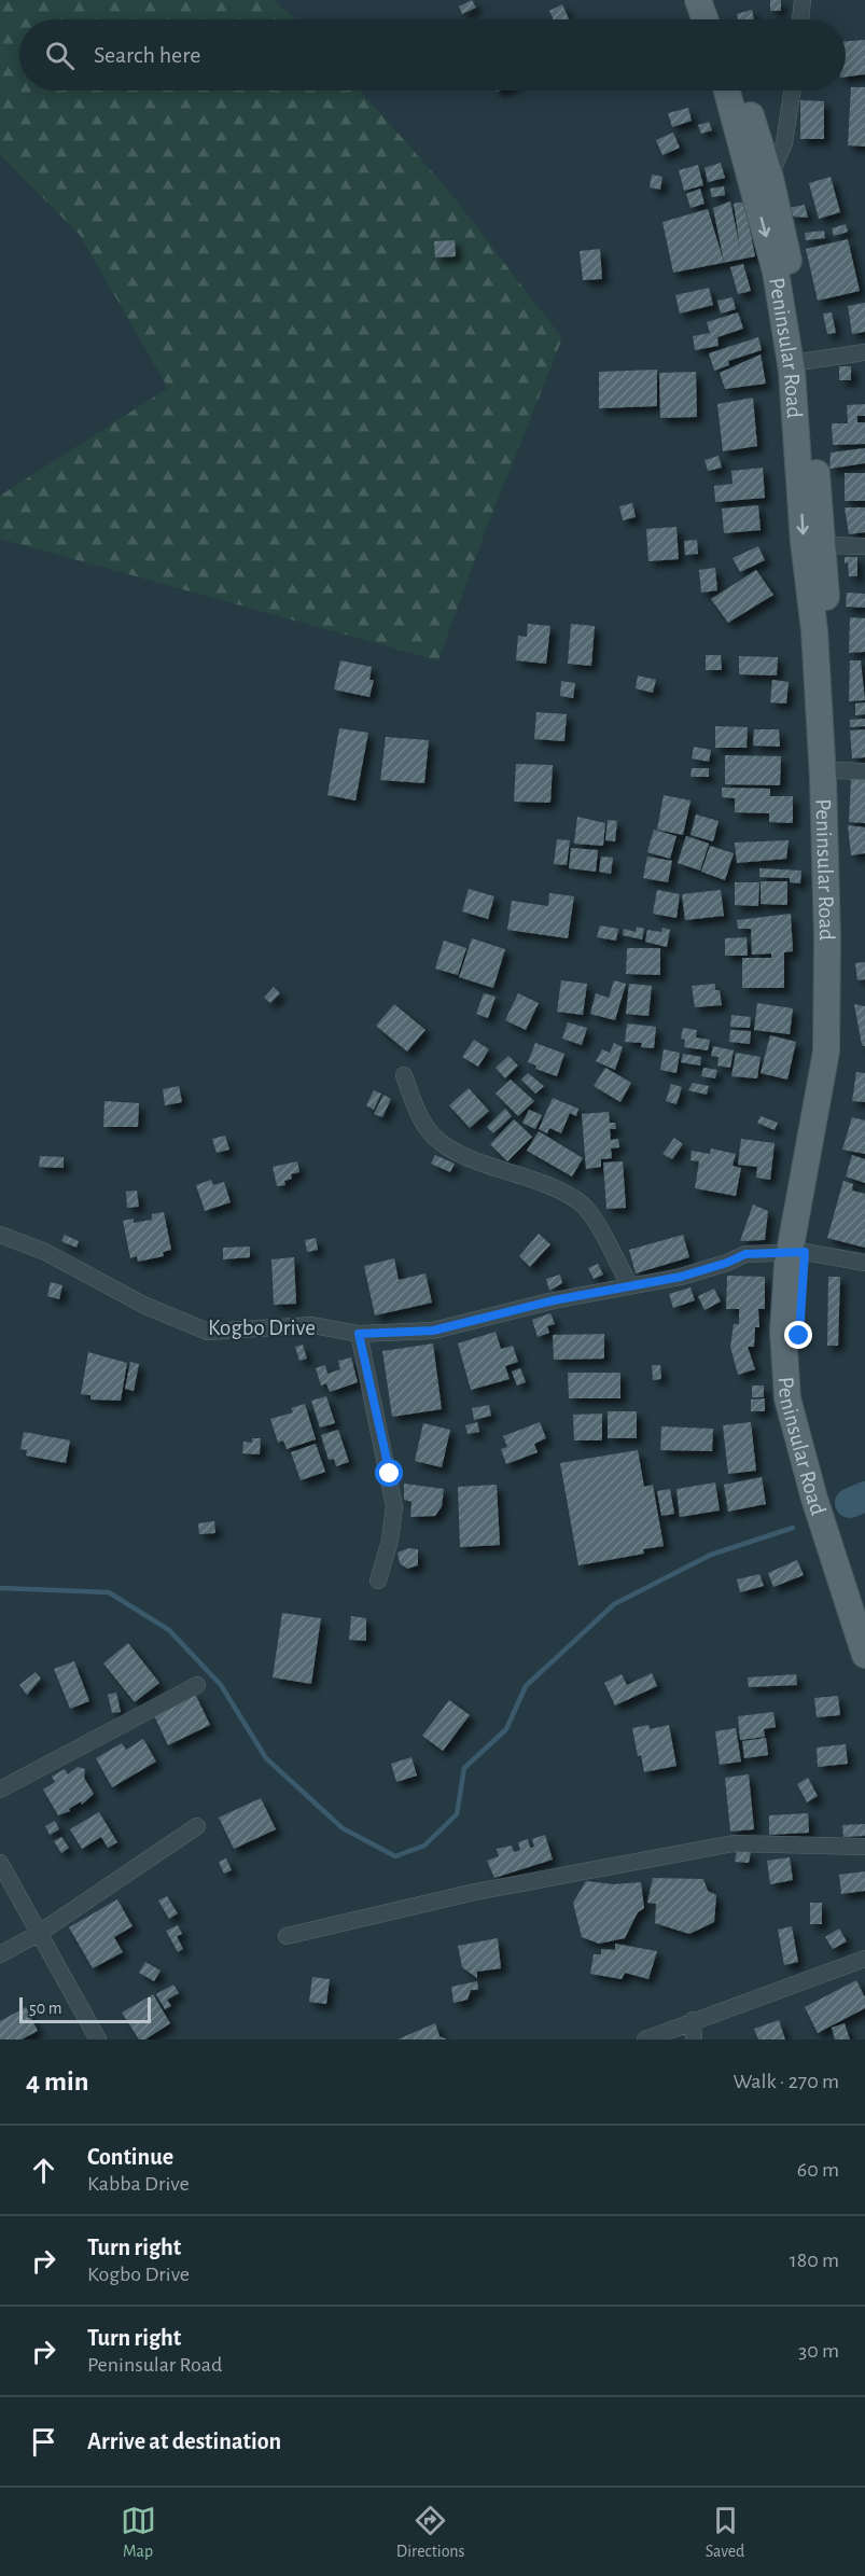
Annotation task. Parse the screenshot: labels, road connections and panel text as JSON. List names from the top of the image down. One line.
{"streets":{"main road":["Peninsular Road"],"street":["Kogbo Drive"]},"crossings":[["Peninsular Road","Kogbo Drive"]],"scale_bar":"50 m","page":{"search":"Search here","scale":"50 m","heading":["4 min","Walk · 270 m"],"list":[["Continue","Kabba Drive","60 m"],["Turn right","Kogbo Drive","180 m"],["Turn right","Peninsular Road","30 m"],"Arrive at destination"],"nav":["Map","Directions","Saved"]}}
